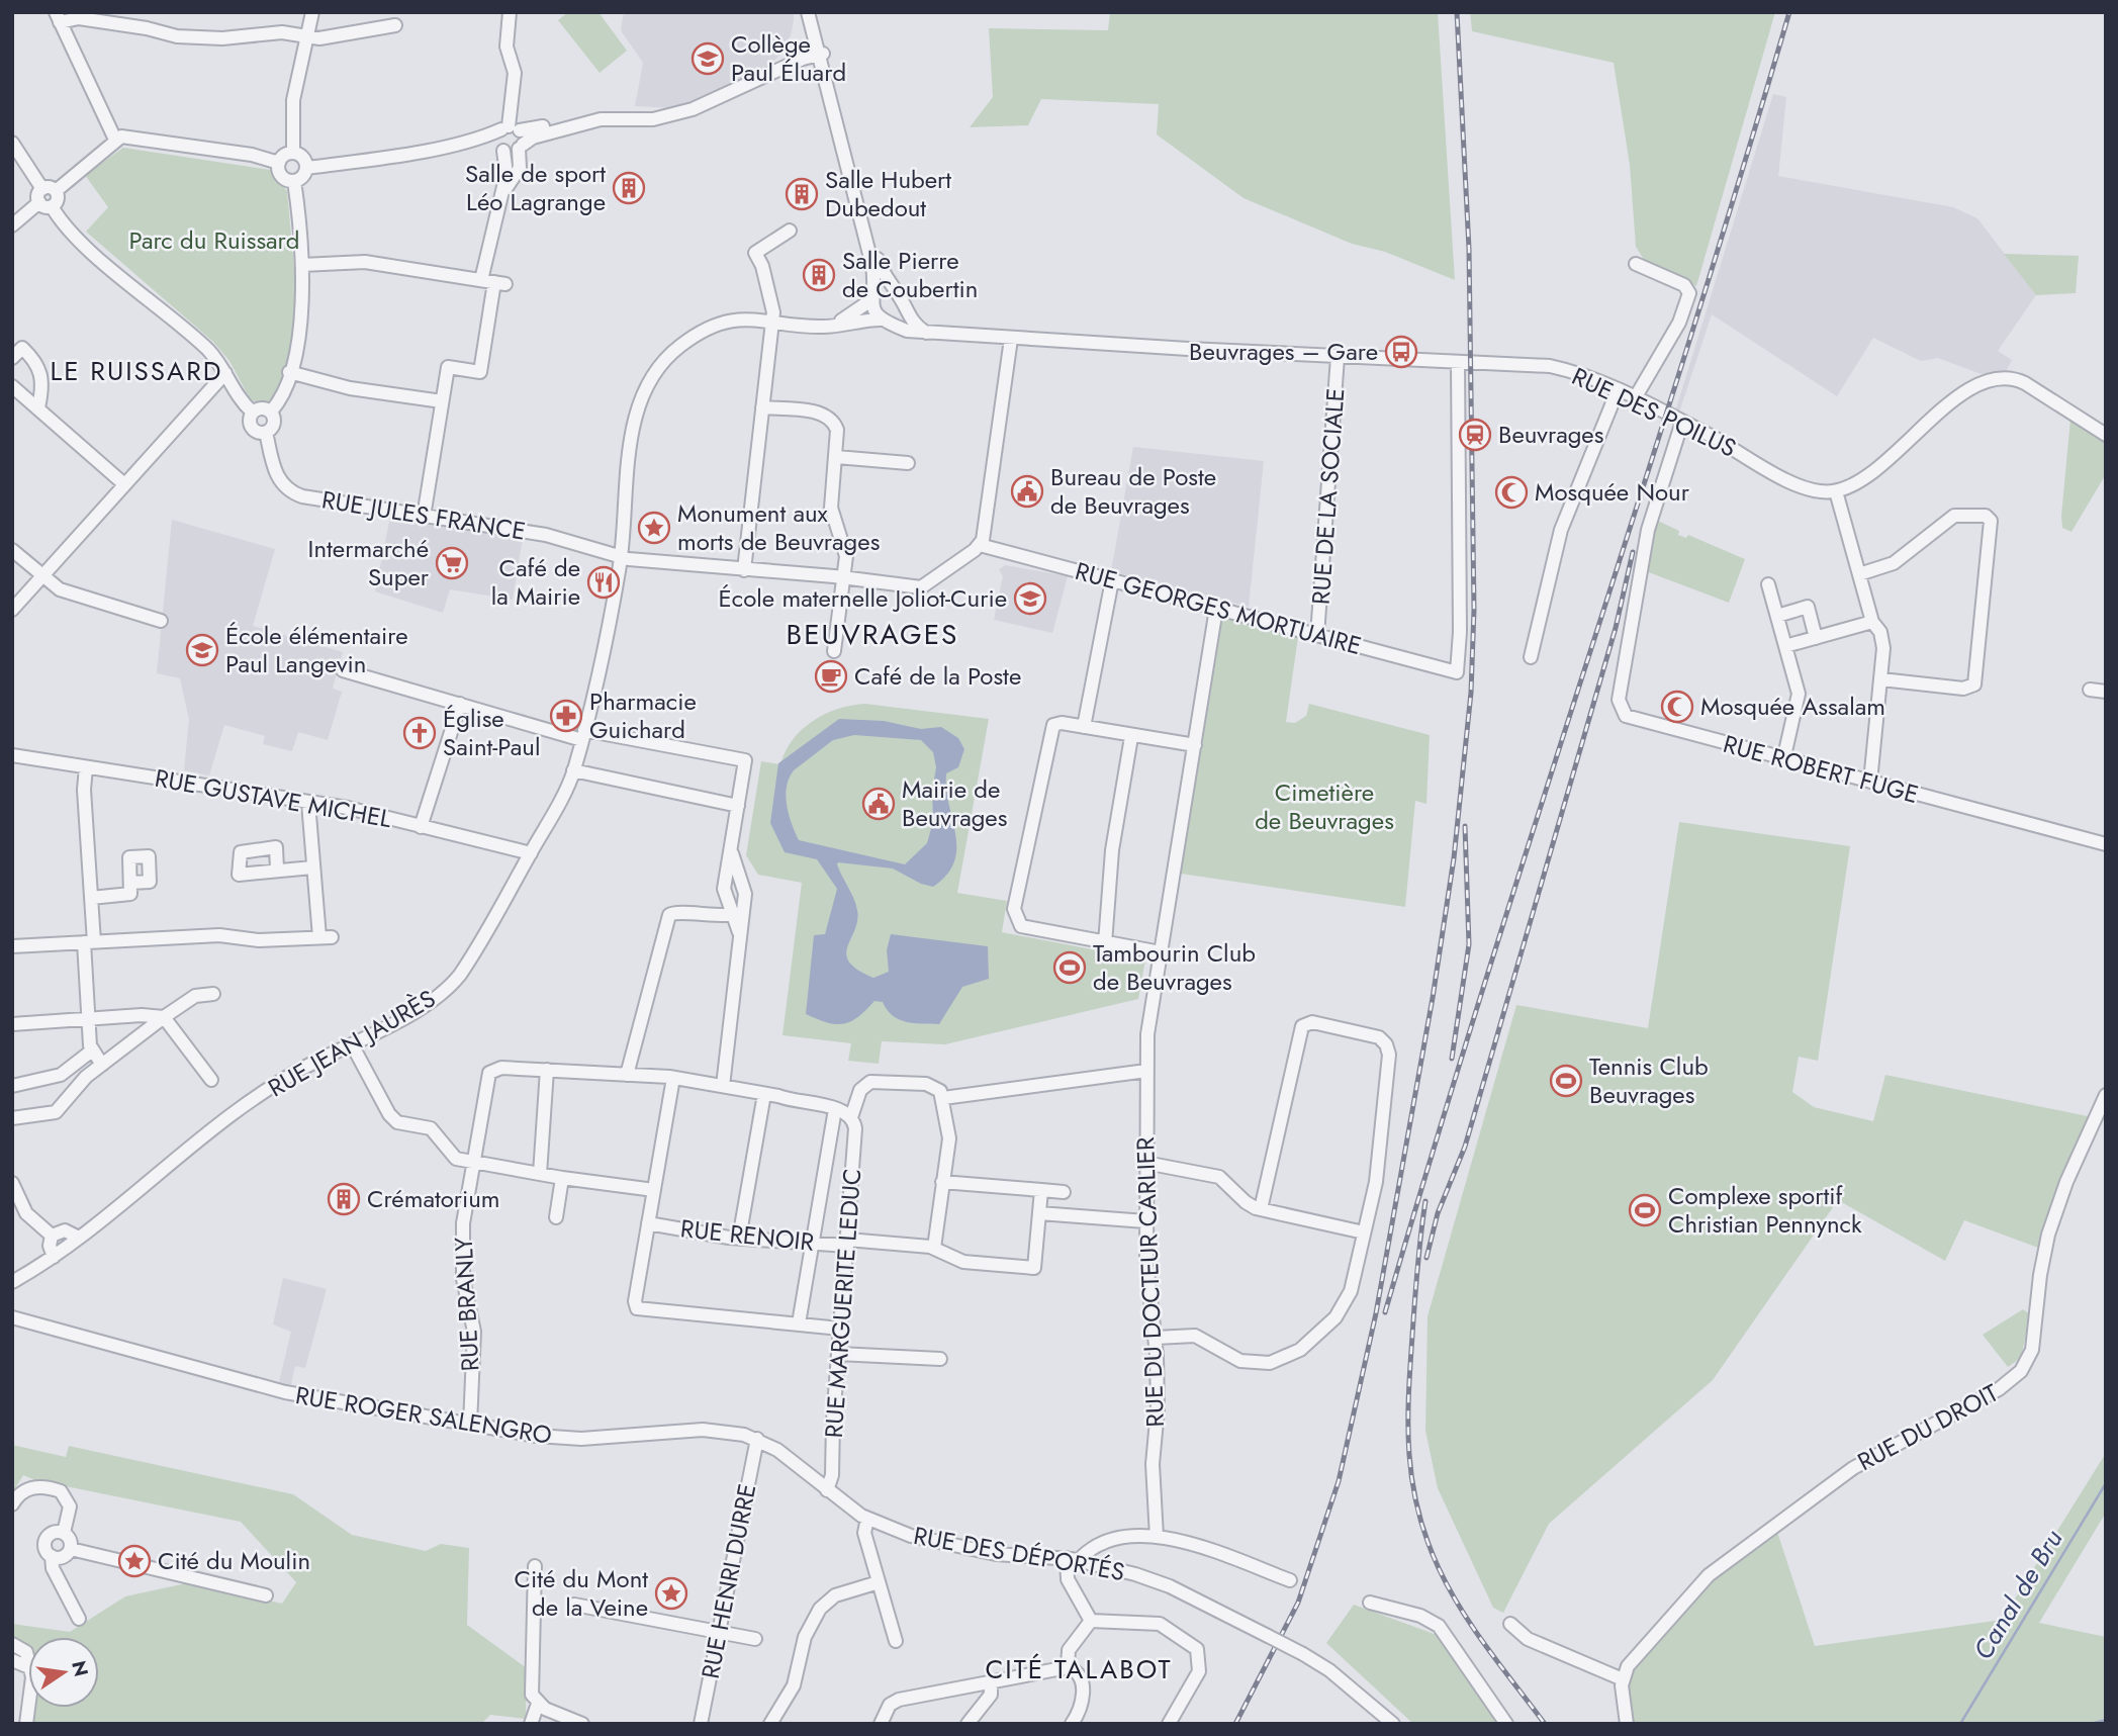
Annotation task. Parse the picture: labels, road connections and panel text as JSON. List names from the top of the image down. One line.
{"streets":{"street":["RUE DES POILUS","RUE DE LA SOCIALE","RUE JULES FRANCE","RUE GEORGES MORTUAIRE","RUE ROBERT FUGE","RUE GUSTAVE MICHEL","RUE JEAN JAURÈS","RUE RENOIR","RUE DU DOCTEUR CARLIER","RUE MARGUERITE LEDUC","RUE BRANLY","RUE ROGER SALENGRO","RUE DU DROIT","RUE DES DÉPORTÉS","RUE HENRI DURRE"]},"crossings":[["RUE DES POILUS","RUE DE LA SOCIALE"],["RUE DES POILUS","RUE GEORGES MORTUAIRE"],["RUE DES POILUS","RUE ROBERT FUGE"],["RUE DES POILUS","RUE JEAN JAURÈS"],["RUE DE LA SOCIALE","RUE GEORGES MORTUAIRE"],["RUE JULES FRANCE","RUE GEORGES MORTUAIRE"],["RUE JULES FRANCE","RUE JEAN JAURÈS"],["RUE GEORGES MORTUAIRE","RUE DU DOCTEUR CARLIER"],["RUE GUSTAVE MICHEL","RUE JEAN JAURÈS"],["RUE RENOIR","RUE MARGUERITE LEDUC"],["RUE MARGUERITE LEDUC","RUE ROGER SALENGRO"],["RUE MARGUERITE LEDUC","RUE DES DÉPORTÉS"],["RUE BRANLY","RUE ROGER SALENGRO"],["RUE ROGER SALENGRO","RUE DES DÉPORTÉS"],["RUE ROGER SALENGRO","RUE HENRI DURRE"]],"districts":["LE RUISSARD","BEUVRAGES","CITÉ TALABOT"],"water":["Canal de Bru"],"parks":["Parc du Ruissard","Cimetière de Beuvrages"],"places":{"school or university":["Collège Paul Éluard","École maternelle Joliot-Curie","École élémentaire Paul Langevin"],"building":["Salle de sport Léo Lagrange","Salle Hubert Dubedout","Salle Pierre de Coubertin","Crématorium"],"bus stop":["Beuvrages – Gare"],"station":["Beuvrages"],"public building":["Bureau de Poste de Beuvrages","Mairie de Beuvrages"],"mosque":["Mosquée Nour","Mosquée Assalam"],"place":["Monument aux morts de Beuvrages","Cité du Moulin","Cité du Mont de la Veine"],"supermarket":["Intermarché Super"],"restaurant":["Café de la Mairie"],"cafe":["Café de la Poste"],"pharmacy":["Pharmacie Guichard"],"church":["Église Saint-Paul"],"sports":["Tambourin Club de Beuvrages","Tennis Club Beuvrages","Complexe sportif Christian Pennynck"]},"north":"right"}
